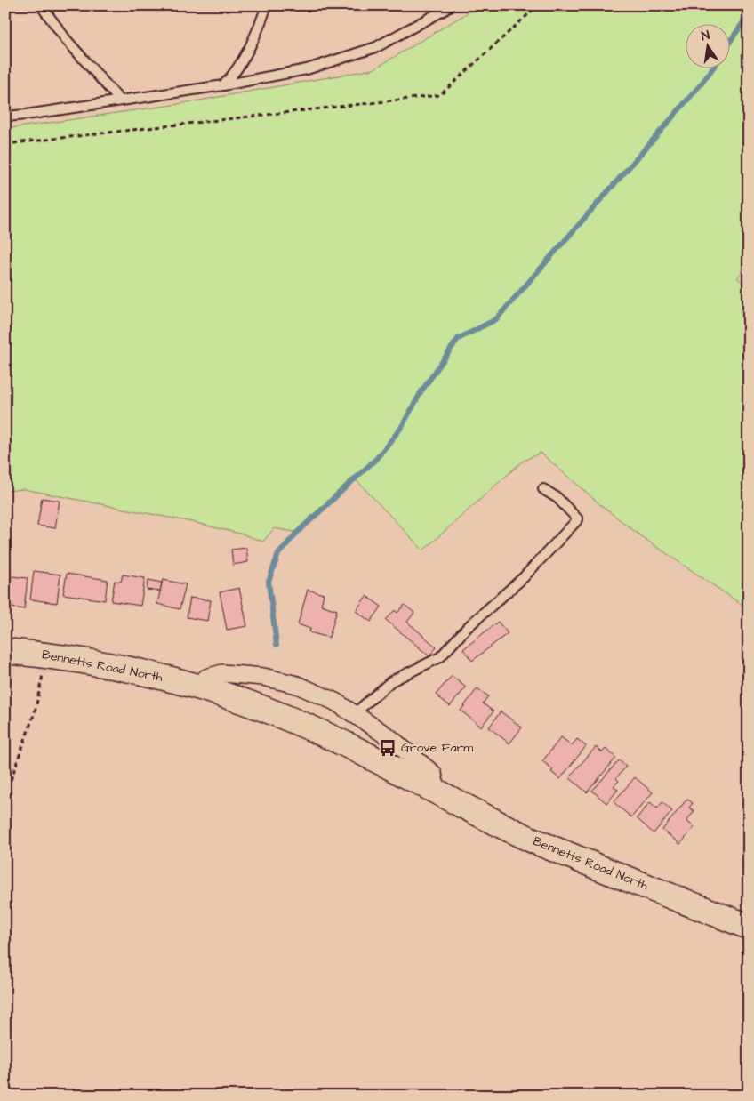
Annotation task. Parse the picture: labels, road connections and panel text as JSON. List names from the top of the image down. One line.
{"streets":{"street":["Bennetts Road North"]},"places":{"bus stop":["Grove Farm"]},"north":"top"}
